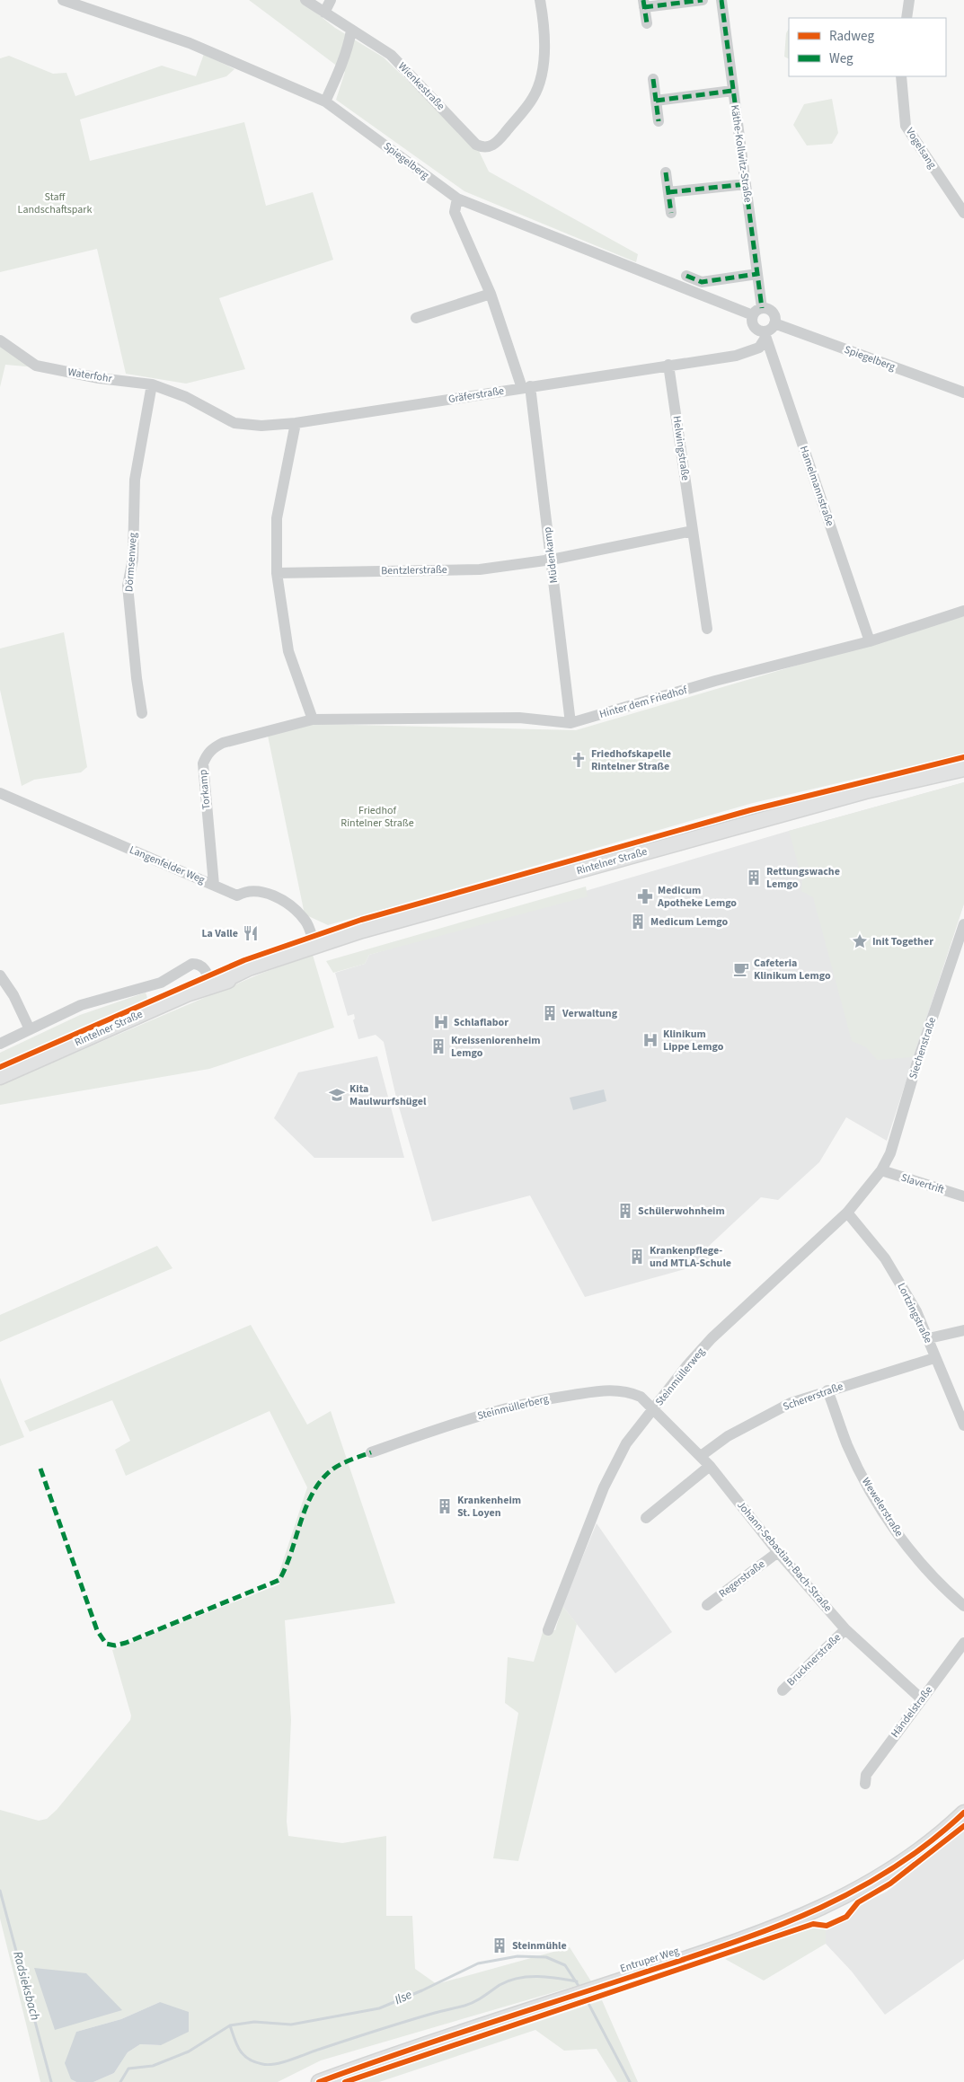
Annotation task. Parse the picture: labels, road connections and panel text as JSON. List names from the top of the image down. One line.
{"streets":{"main road":["Rintelner Straße","Entruper Weg"],"street":["Wienkestraße","Vogelsang","Käthe-Kollwitz-Straße","Spiegelberg","Waterfohr","Gräferstraße","Helwingstraße","Hamelmannstraße","Müdenkamp","Dörmsenweg","Bentzlerstraße","Hinter dem Friedhof","Torkamp","Langenfelder Weg","Siechenstraße","Slavertrift","Lortzingstraße","Steinmüllerweg","Schererstraße","Steinmüllerberg","Wewelerstraße","Johann-Sebastian-Bach-Straße","Regerstraße","Brucknerstraße","Händelstraße"]},"crossings":[["Käthe-Kollwitz-Straße","Spiegelberg"],["Käthe-Kollwitz-Straße","Gräferstraße"],["Käthe-Kollwitz-Straße","Hamelmannstraße"],["Spiegelberg","Gräferstraße"],["Spiegelberg","Hamelmannstraße"],["Spiegelberg","Müdenkamp"],["Waterfohr","Gräferstraße"],["Waterfohr","Dörmsenweg"],["Gräferstraße","Helwingstraße"],["Gräferstraße","Hamelmannstraße"],["Gräferstraße","Müdenkamp"],["Hamelmannstraße","Hinter dem Friedhof"],["Müdenkamp","Bentzlerstraße"],["Müdenkamp","Hinter dem Friedhof"],["Hinter dem Friedhof","Torkamp"],["Torkamp","Langenfelder Weg"],["Rintelner Straße","Langenfelder Weg"],["Siechenstraße","Slavertrift"],["Siechenstraße","Steinmüllerweg"],["Slavertrift","Steinmüllerweg"],["Lortzingstraße","Steinmüllerweg"],["Lortzingstraße","Schererstraße"],["Steinmüllerweg","Steinmüllerberg"],["Steinmüllerweg","Johann-Sebastian-Bach-Straße"],["Schererstraße","Wewelerstraße"],["Schererstraße","Johann-Sebastian-Bach-Straße"],["Steinmüllerberg","Johann-Sebastian-Bach-Straße"],["Johann-Sebastian-Bach-Straße","Regerstraße"],["Johann-Sebastian-Bach-Straße","Brucknerstraße"],["Johann-Sebastian-Bach-Straße","Händelstraße"]],"water":["Radsieksbach","Ilse"],"parks":["Staff Landschaftspark","Friedhof Rintelner Straße"],"places":{"church":["Friedhofskapelle Rintelner Straße"],"building":["Rettungswache Lemgo","Medicum Lemgo","Verwaltung","Kreisseniorenheim Lemgo","Schülerwohnheim","Krankenpflege- und MTLA-Schule","Krankenheim St. Loyen","Steinmühle"],"pharmacy":["Medicum Apotheke Lemgo"],"restaurant":["La Valle"],"place":["Init Together"],"cafe":["Cafeteria Klinikum Lemgo"],"hospital":["Schlaflabor","Klinikum Lippe Lemgo"],"school or university":["Kita Maulwurfshügel"]},"legend":["Radweg","Weg"]}
